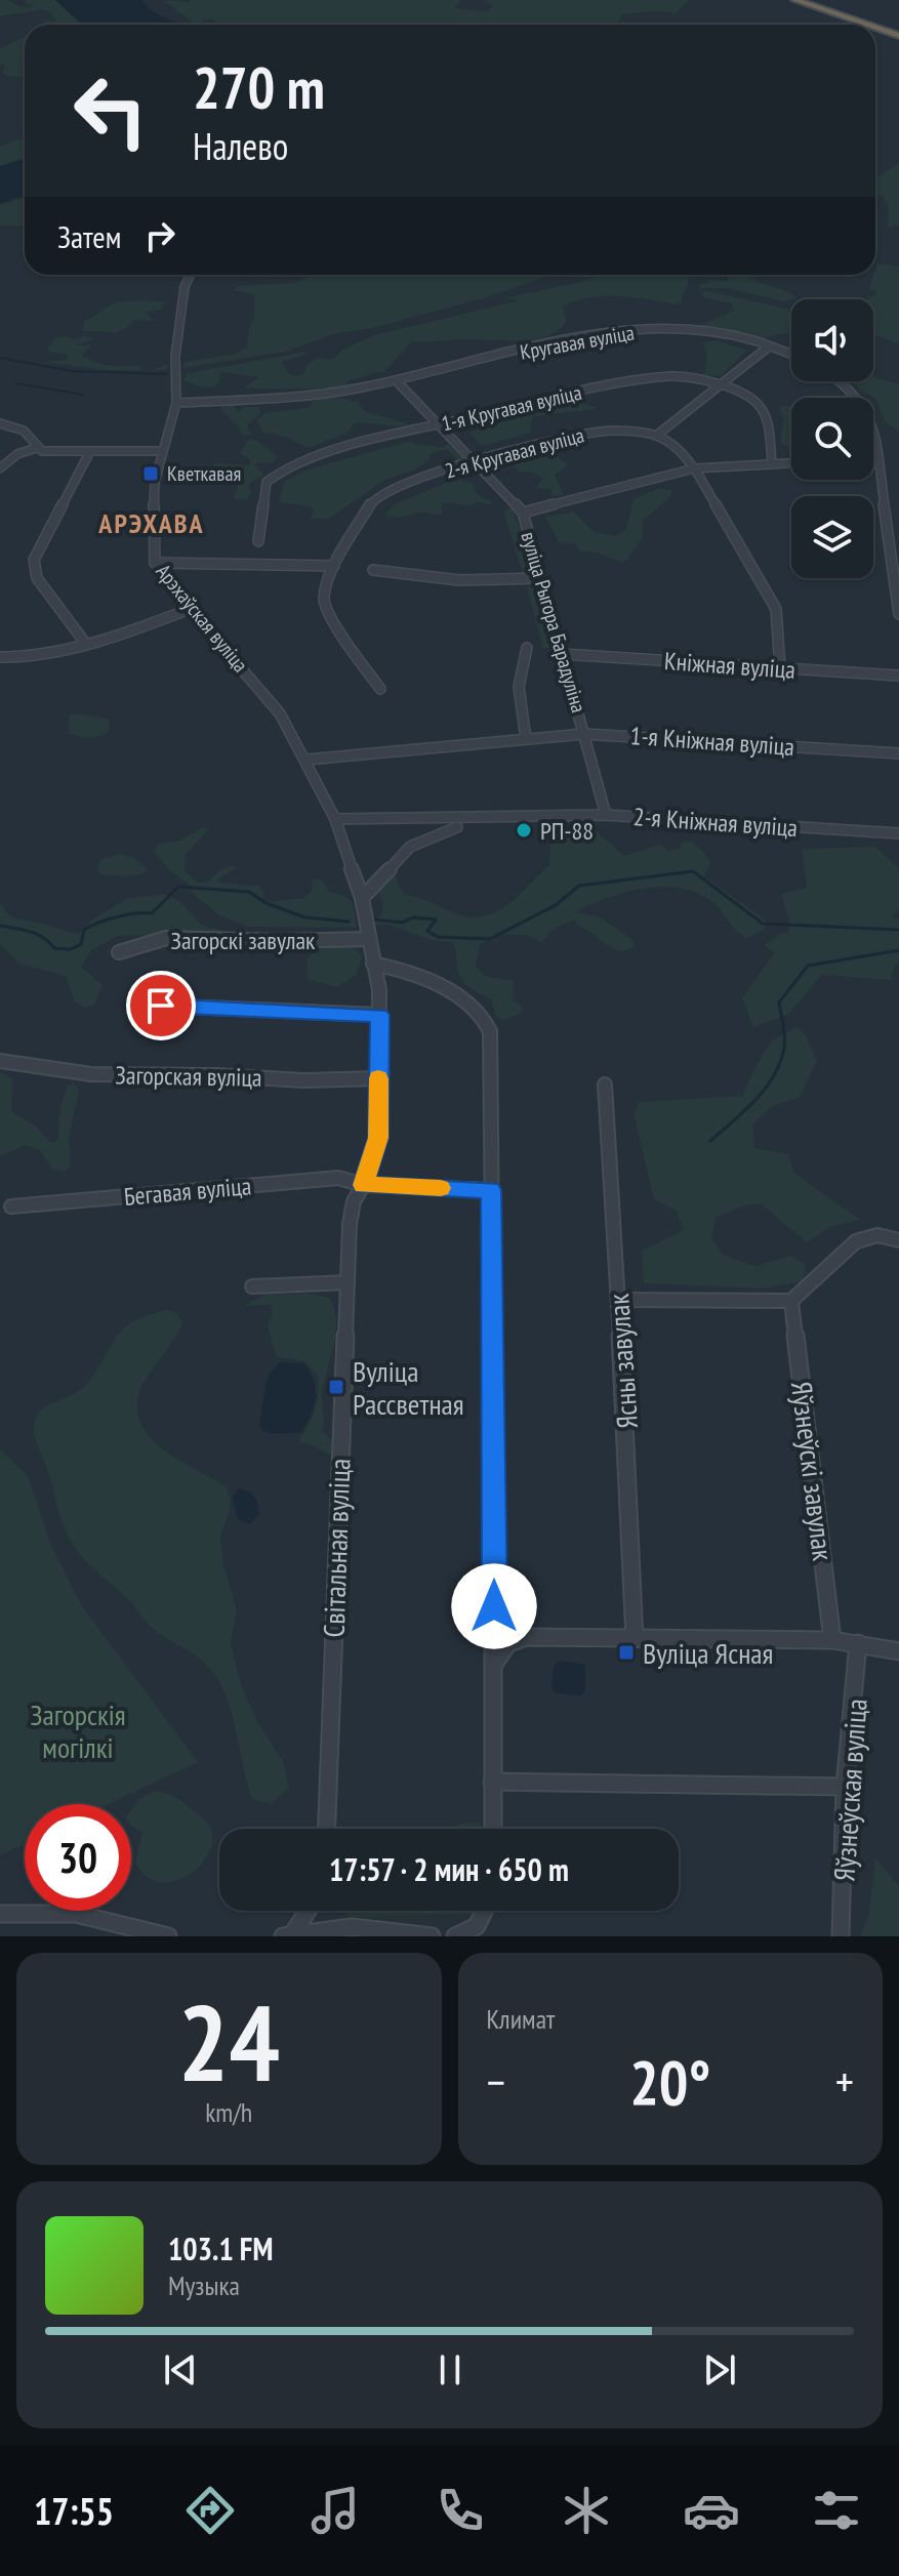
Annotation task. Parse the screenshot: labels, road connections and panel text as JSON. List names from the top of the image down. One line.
{"streets":{"street":["Кругавая вуліца","1-я Кругавая вуліца","2-я Кругавая вуліца","Арэхаўская вуліца","вуліца Рыгора Барадуліна","Кніжная вуліца","1-я Кніжная вуліца","2-я Кніжная вуліца","Загорскі завулак","Загорская вуліца","Бегавая вуліца","Ясны завулак","Яўзнеўскі завулак","Світальная вуліца","Яўзнеўская вуліца"]},"crossings":[["Кругавая вуліца","Арэхаўская вуліца"],["Кругавая вуліца","вуліца Рыгора Барадуліна"],["1-я Кругавая вуліца","вуліца Рыгора Барадуліна"],["2-я Кругавая вуліца","вуліца Рыгора Барадуліна"],["Арэхаўская вуліца","1-я Кніжная вуліца"],["Арэхаўская вуліца","2-я Кніжная вуліца"],["Арэхаўская вуліца","Загорскі завулак"],["Арэхаўская вуліца","Світальная вуліца"],["вуліца Рыгора Барадуліна","Кніжная вуліца"],["вуліца Рыгора Барадуліна","1-я Кніжная вуліца"],["вуліца Рыгора Барадуліна","2-я Кніжная вуліца"],["Загорскі завулак","Світальная вуліца"],["Загорская вуліца","Світальная вуліца"],["Бегавая вуліца","Світальная вуліца"]],"districts":["АРЭХАВА"],"parks":["Загорскія могілкі"],"places":{"transit":["Кветкавая","Вуліца Рассветная","Вуліца Ясная"],"other":["РП-88"]},"page":{"turn":["270 m","Налево"],"then":"Затем","limit":"30","trip":"17:57 · 2 мин · 650 m","tile":[["24","km/h"],"Климат"],"heat":["−","20°","+"],"song":["103.1 FM","Музыка"],"tabs":"17:55"}}
